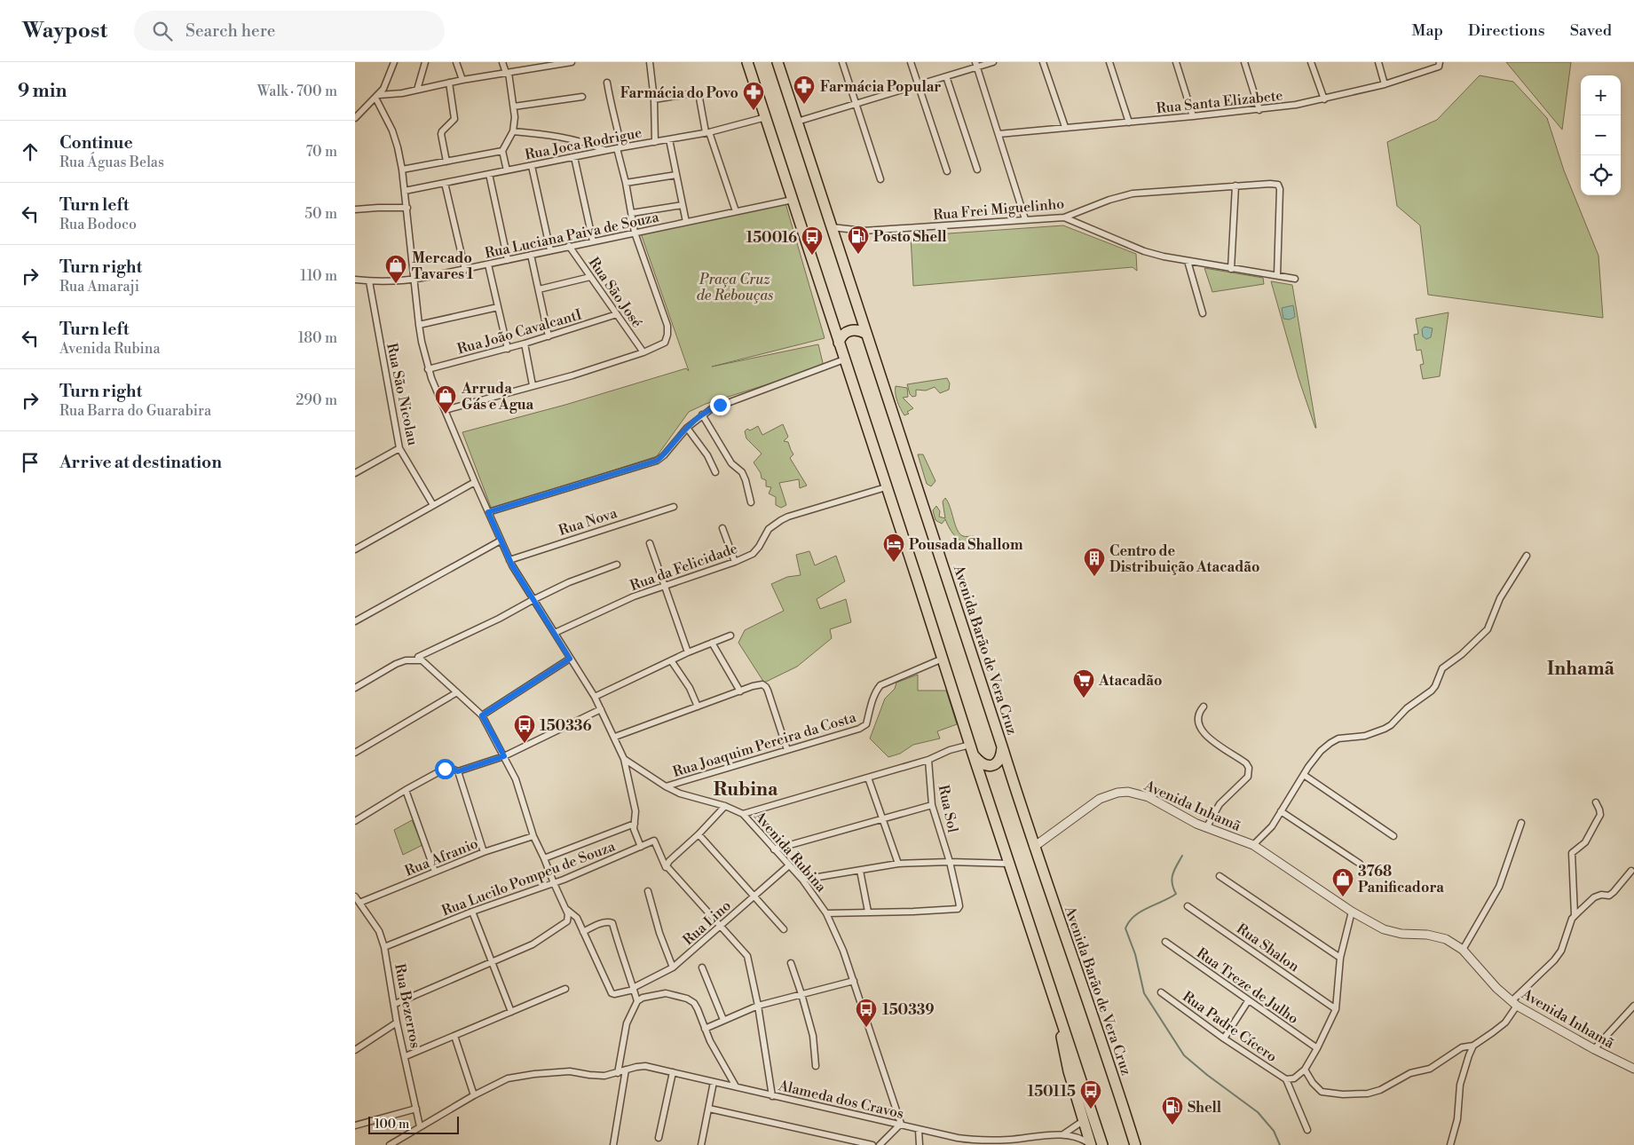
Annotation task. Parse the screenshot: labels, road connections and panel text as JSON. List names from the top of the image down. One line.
{"streets":{"highway":["Avenida Barão de Vera Cruz"],"street":["Rua Santa Elizabete","Rua Joca Rodrigue","Rua Frei Miguelinho","Rua Luciana Paiva de Souza","Rua São José","Rua João CavalcantI","Rua São Nicolau","Rua Nova","Rua da Felicidade","Rua Joaquim Pereira da Costa","Avenida Inhamã","Rua Sol","Avenida Rubina","Rua Afranio","Rua Lucilo Pompeu de Souza","Rua Lino","Rua Shalon","Rua Treze de Julho","Rua Bezerros","Rua Padre Cícero","Alameda dos Cravos"]},"crossings":[["Rua Frei Miguelinho","Avenida Barão de Vera Cruz"],["Rua Luciana Paiva de Souza","Rua São José"],["Rua Luciana Paiva de Souza","Rua São Nicolau"],["Rua São José","Rua João CavalcantI"],["Avenida Barão de Vera Cruz","Avenida Inhamã"],["Rua Joaquim Pereira da Costa","Avenida Rubina"],["Avenida Rubina","Rua Lino"],["Avenida Rubina","Alameda dos Cravos"],["Rua Afranio","Rua Bezerros"],["Rua Lucilo Pompeu de Souza","Rua Bezerros"],["Rua Bezerros","Alameda dos Cravos"]],"districts":["Inhamã","Rubina"],"parks":["Praça Cruz de Rebouças"],"places":{"pharmacy":["Farmácia Popular","Farmácia do Povo"],"fuel station":["Posto Shell","Shell"],"bus stop":["150016","150336","150339","150115"],"shop":["Mercado Tavares 1","Arruda Gás e Água","3768 Panificadora"],"hotel":["Pousada Shallom"],"building":["Centro de Distribuição Atacadão"],"supermarket":["Atacadão"]},"scale_bar":"100 m","page":{"header":"Waypost","search":"Search here","nav":["Map","Directions","Saved"],"heading":["9 min","Walk · 700 m"],"map_buttons":["+","−"],"list":[["Continue","Rua Águas Belas","70 m"],["Turn left","Rua Bodoco","50 m"],["Turn right","Rua Amaraji","110 m"],["Turn left","Avenida Rubina","180 m"],["Turn right","Rua Barra do Guarabira","290 m"],"Arrive at destination"],"scale":"100 m"}}
